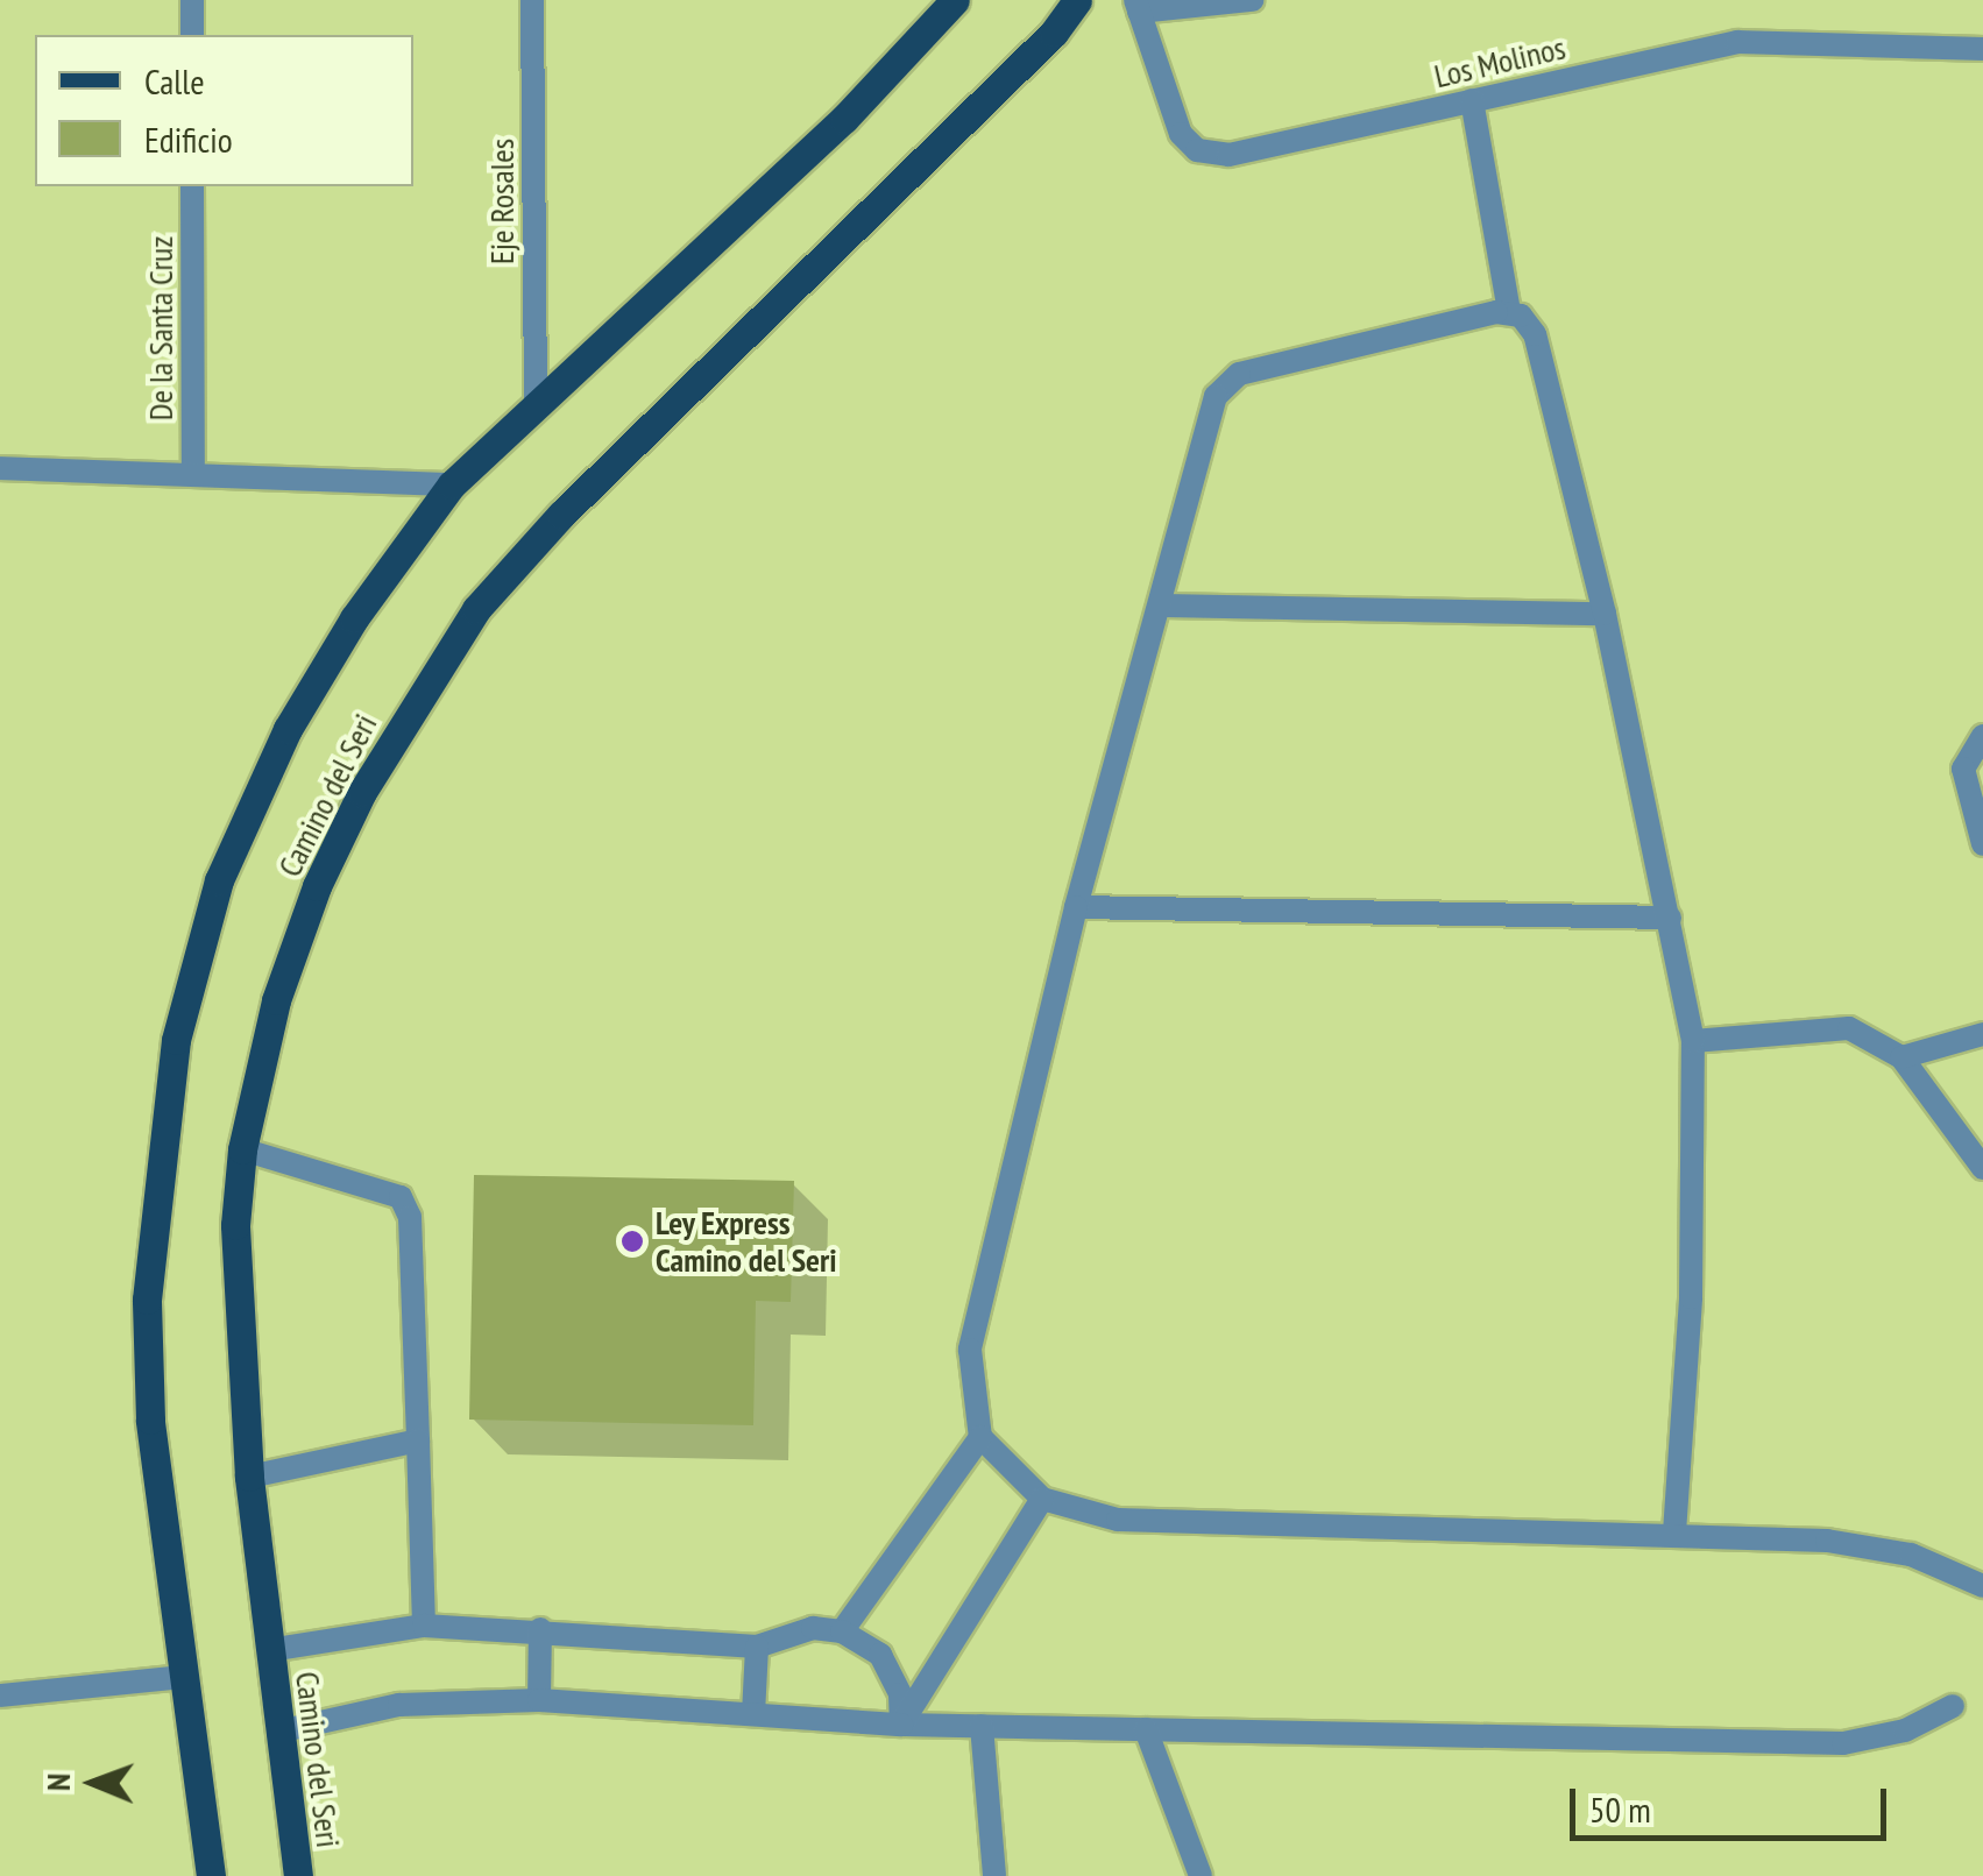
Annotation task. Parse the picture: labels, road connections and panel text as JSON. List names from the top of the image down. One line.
{"streets":{"main road":["Camino del Seri"],"street":["Los Molinos","Eje Rosales","De la Santa Cruz"]},"crossings":[["Eje Rosales","Camino del Seri"]],"places":["Ley Express Camino del Seri"],"legend":["Calle","Edificio"],"scale_bar":"50 m","north":"left"}
